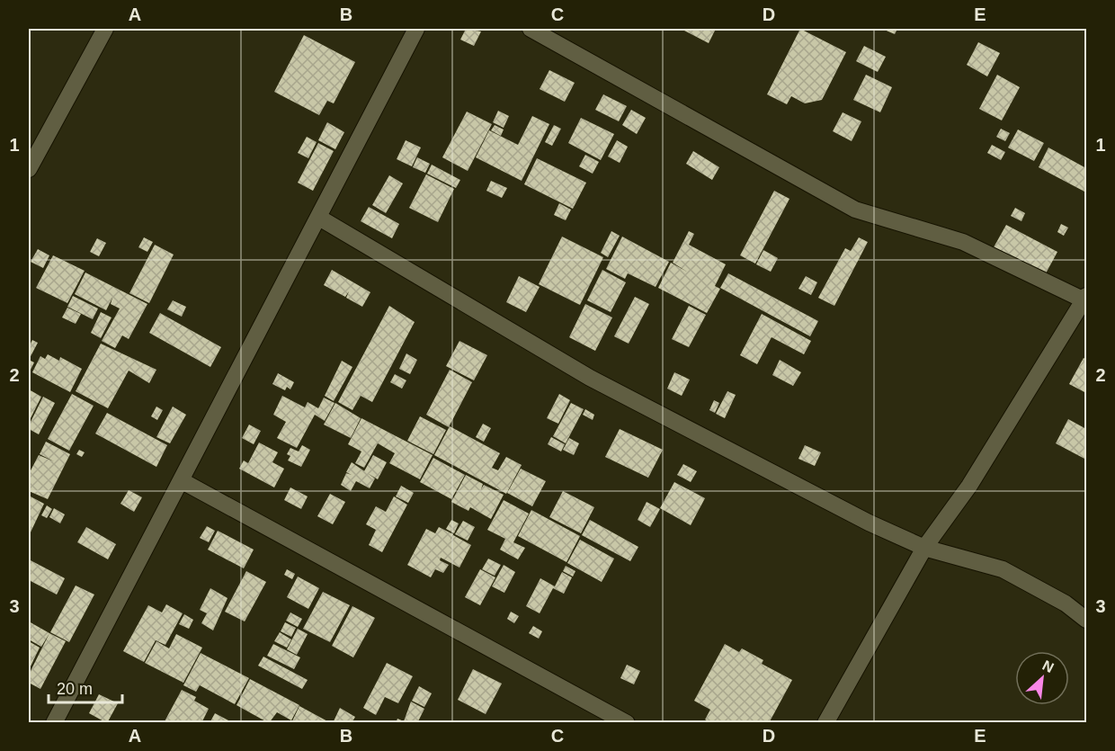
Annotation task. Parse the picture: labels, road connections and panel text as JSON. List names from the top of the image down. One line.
{"scale_bar":"20 m","north":"top right","grid":{"columns":["A","B","C","D","E"],"rows":["1","2","3"]}}
